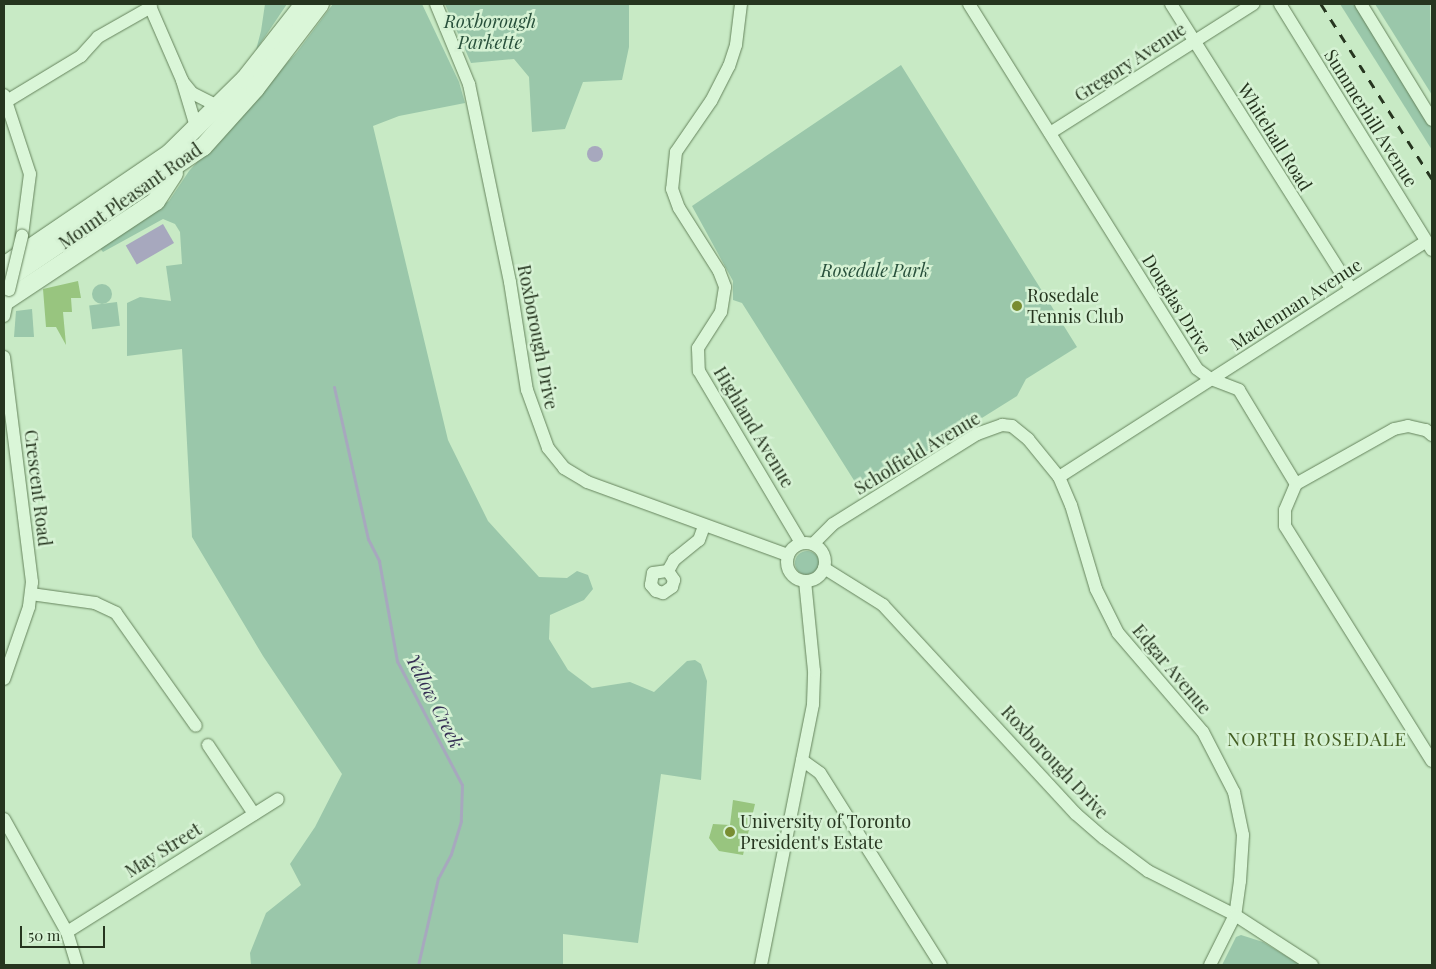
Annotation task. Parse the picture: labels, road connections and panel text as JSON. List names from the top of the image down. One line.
{"streets":{"main road":["Mount Pleasant Road"],"street":["Gregory Avenue","Summerhill Avenue","Whitehall Road","Douglas Drive","Maclennan Avenue","Roxborough Drive","Highland Avenue","Scholfield Avenue","Crescent Road","Edgar Avenue","May Street"]},"crossings":[["Gregory Avenue","Whitehall Road"],["Gregory Avenue","Douglas Drive"],["Summerhill Avenue","Maclennan Avenue"],["Whitehall Road","Maclennan Avenue"],["Douglas Drive","Maclennan Avenue"],["Maclennan Avenue","Scholfield Avenue"],["Maclennan Avenue","Edgar Avenue"],["Roxborough Drive","Highland Avenue"],["Roxborough Drive","Scholfield Avenue"],["Roxborough Drive","Edgar Avenue"],["Highland Avenue","Scholfield Avenue"],["Scholfield Avenue","Edgar Avenue"]],"districts":["NORTH ROSEDALE"],"water":["Yellow Creek"],"parks":["Roxborough Parkette","Rosedale Park"],"places":["Rosedale Tennis Club","University of Toronto President's Estate"],"scale_bar":"50 m"}
